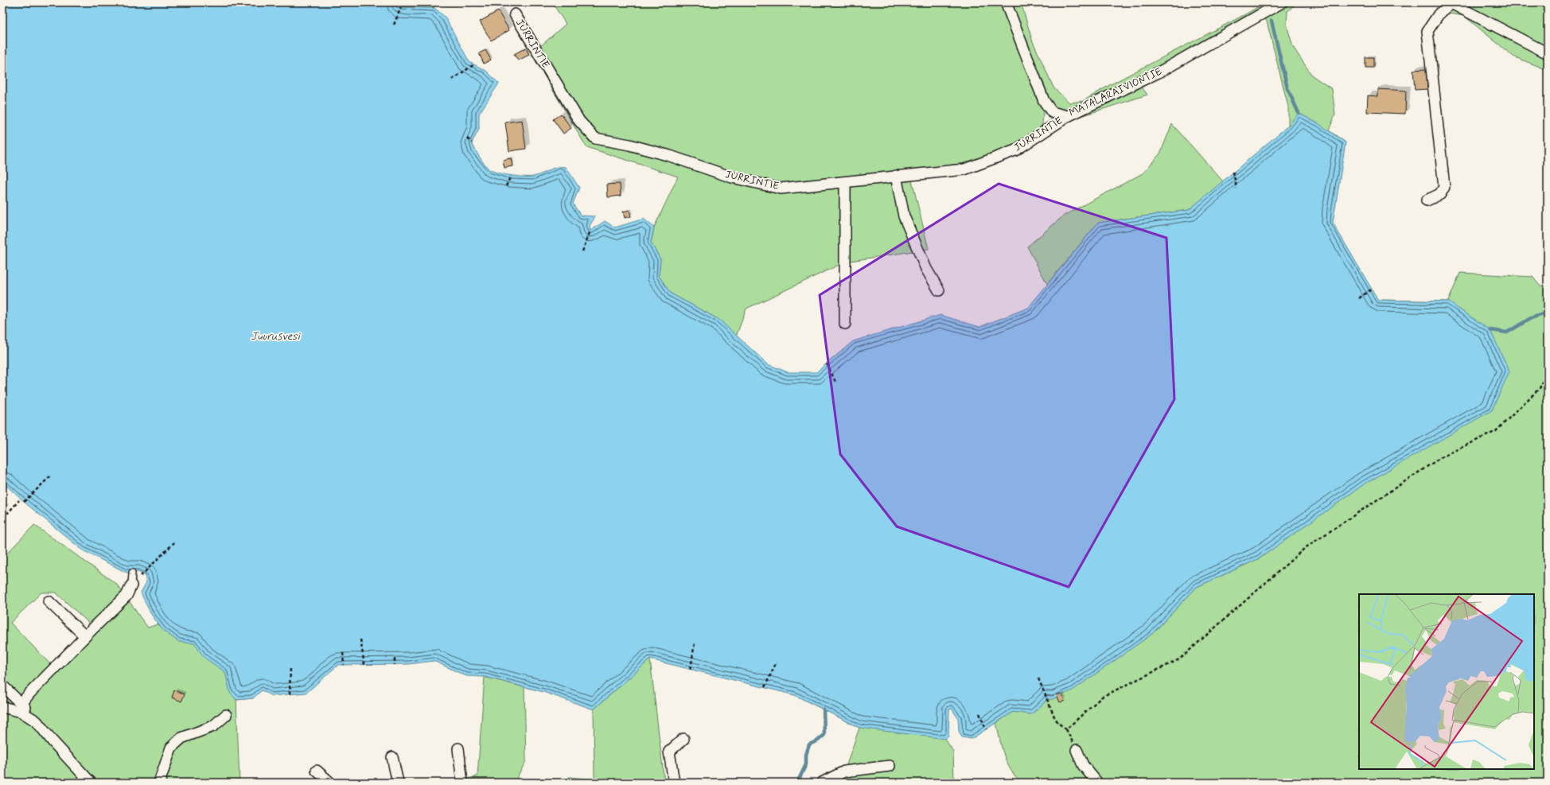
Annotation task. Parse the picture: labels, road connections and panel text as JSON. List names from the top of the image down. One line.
{"streets":{"street":["JURRINTIE","MATALARAIVIONTIE"]},"crossings":[["JURRINTIE","MATALARAIVIONTIE"]],"water":["Juurusvesi"]}
